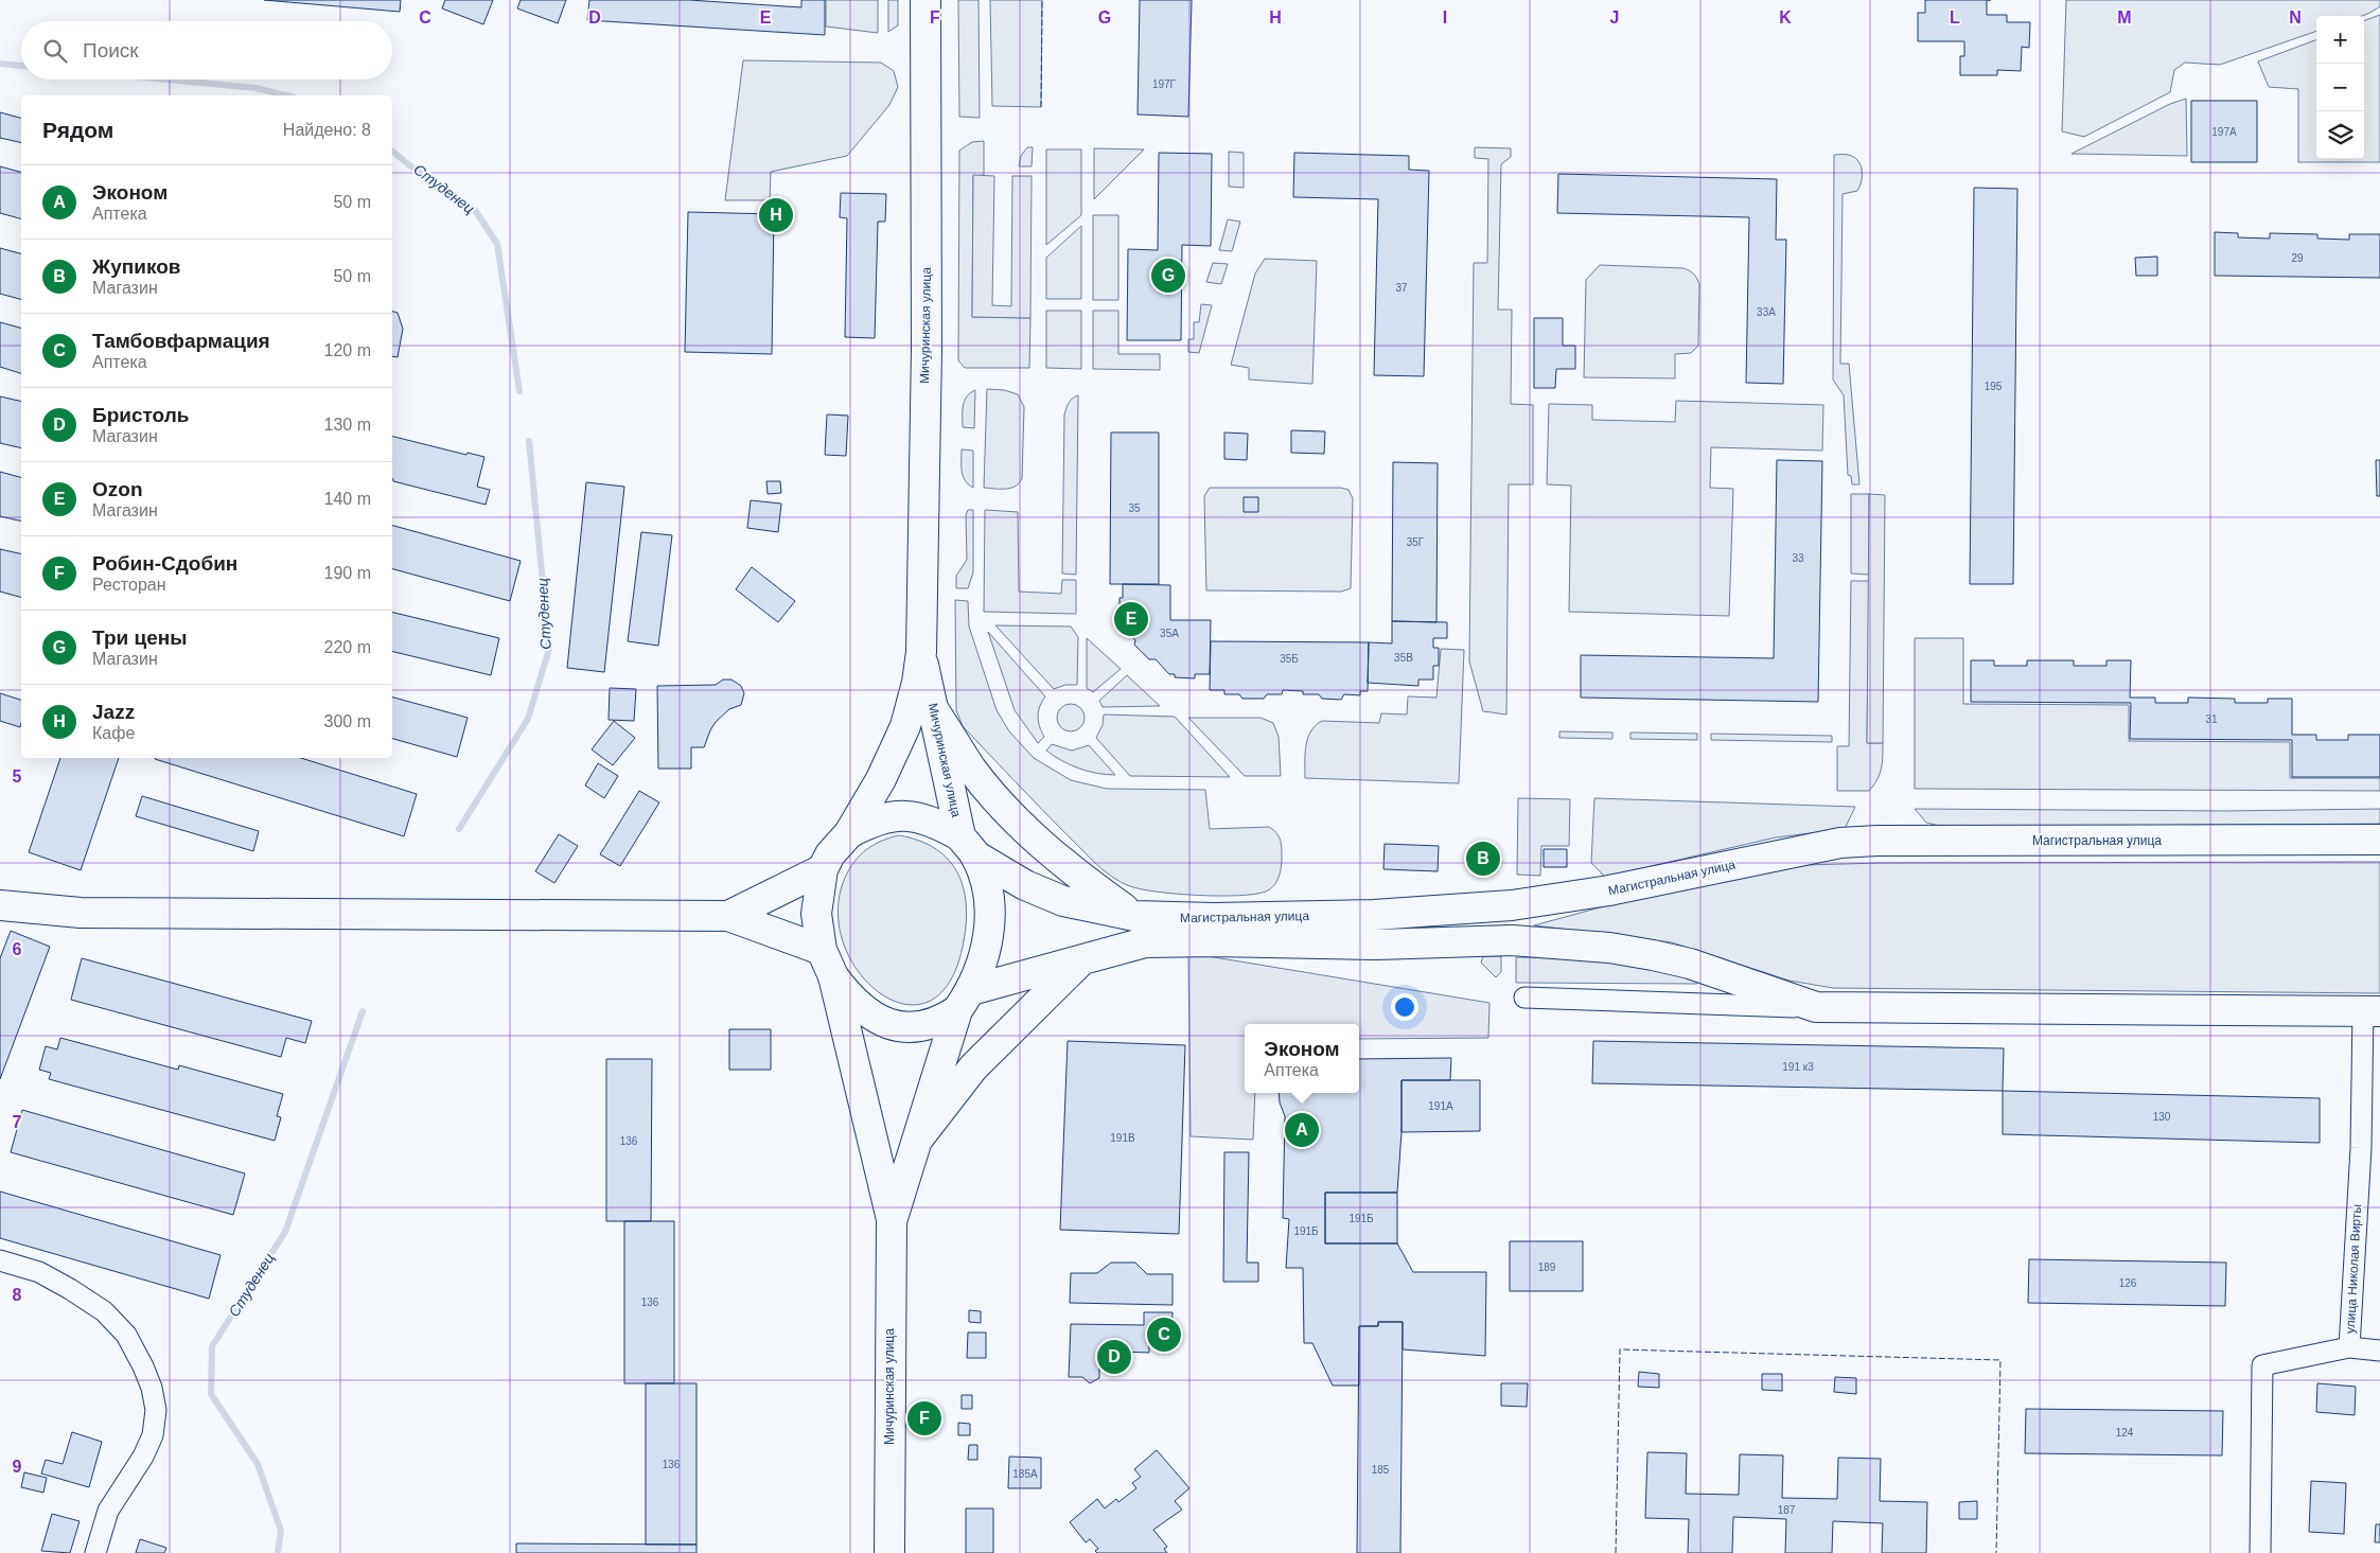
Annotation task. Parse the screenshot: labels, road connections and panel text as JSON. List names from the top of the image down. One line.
{"streets":{"main road":["Мичуринская улица","Магистральная улица"],"street":["улица Николая Вирты"]},"crossings":[["Мичуринская улица","Магистральная улица"]],"water":["Студенец"],"house_numbers":["197Г","197А","29","37","33А","195","35","35Г","33","35А","35В","35Б","31","191 к3","191А","130","191В","136","191Б","191Б","189","126","136","124","136","185","185А","187"],"page":{"map_buttons":["+","−"],"search":"Поиск","heading":["Рядом","Найдено: 8"],"list":[{"mark":"A","name":"Эконом","note":"Аптека","value":"50 m"},{"mark":"B","name":"Жупиков","note":"Магазин","value":"50 m"},{"mark":"C","name":"Тамбовфармация","note":"Аптека","value":"120 m"},{"mark":"D","name":"Бристоль","note":"Магазин","value":"130 m"},{"mark":"E","name":"Ozon","note":"Магазин","value":"140 m"},{"mark":"F","name":"Робин-Сдобин","note":"Ресторан","value":"190 m"},{"mark":"G","name":"Три цены","note":"Магазин","value":"220 m"},{"mark":"H","name":"Jazz","note":"Кафе","value":"300 m"}],"pins":["H","G","E","B","A","C","D","F"],"popup":["Эконом","Аптека"]},"grid":{"columns":["C","D","E","F","G","H","I","J","K","L","M","N"],"rows":["5","6","7","8","9"]}}
